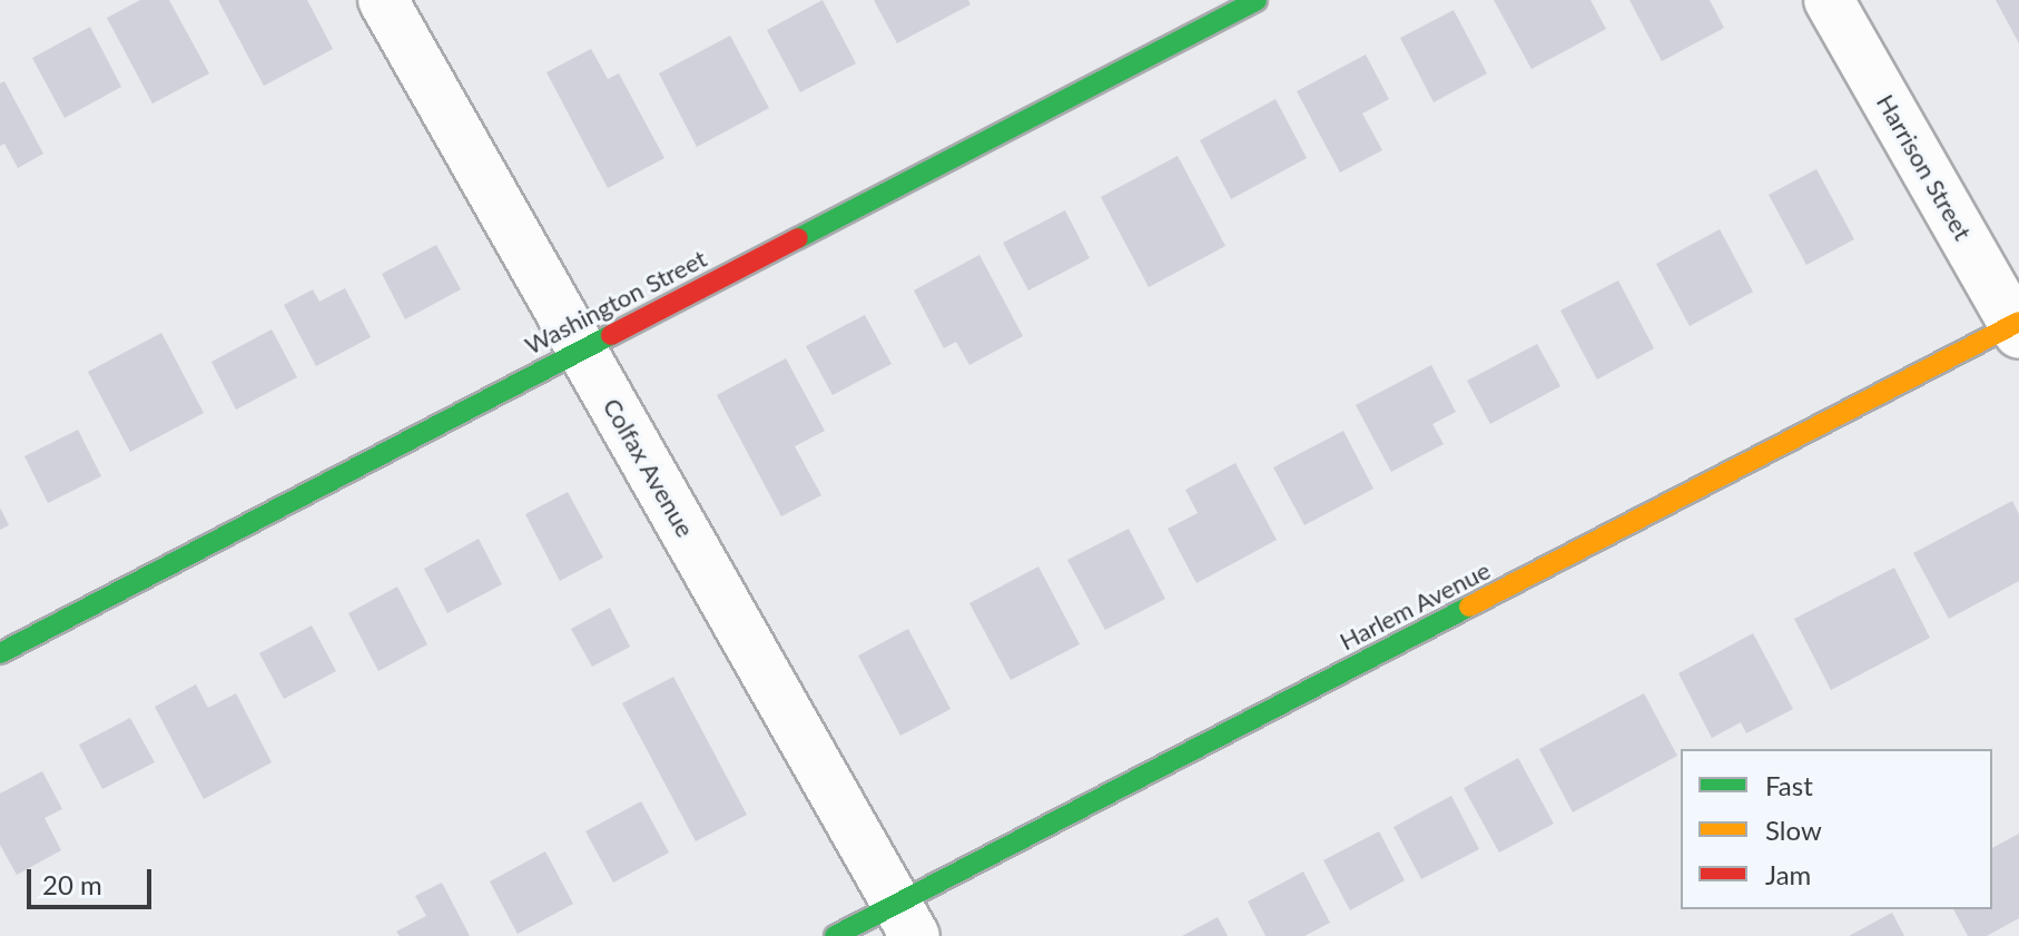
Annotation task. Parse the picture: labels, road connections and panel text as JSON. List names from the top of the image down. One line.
{"streets":{"street":["Harrison Street","Washington Street","Colfax Avenue","Harlem Avenue"]},"crossings":[["Harrison Street","Harlem Avenue"],["Washington Street","Colfax Avenue"],["Colfax Avenue","Harlem Avenue"]],"legend":["Fast","Slow","Jam"],"scale_bar":"20 m"}
